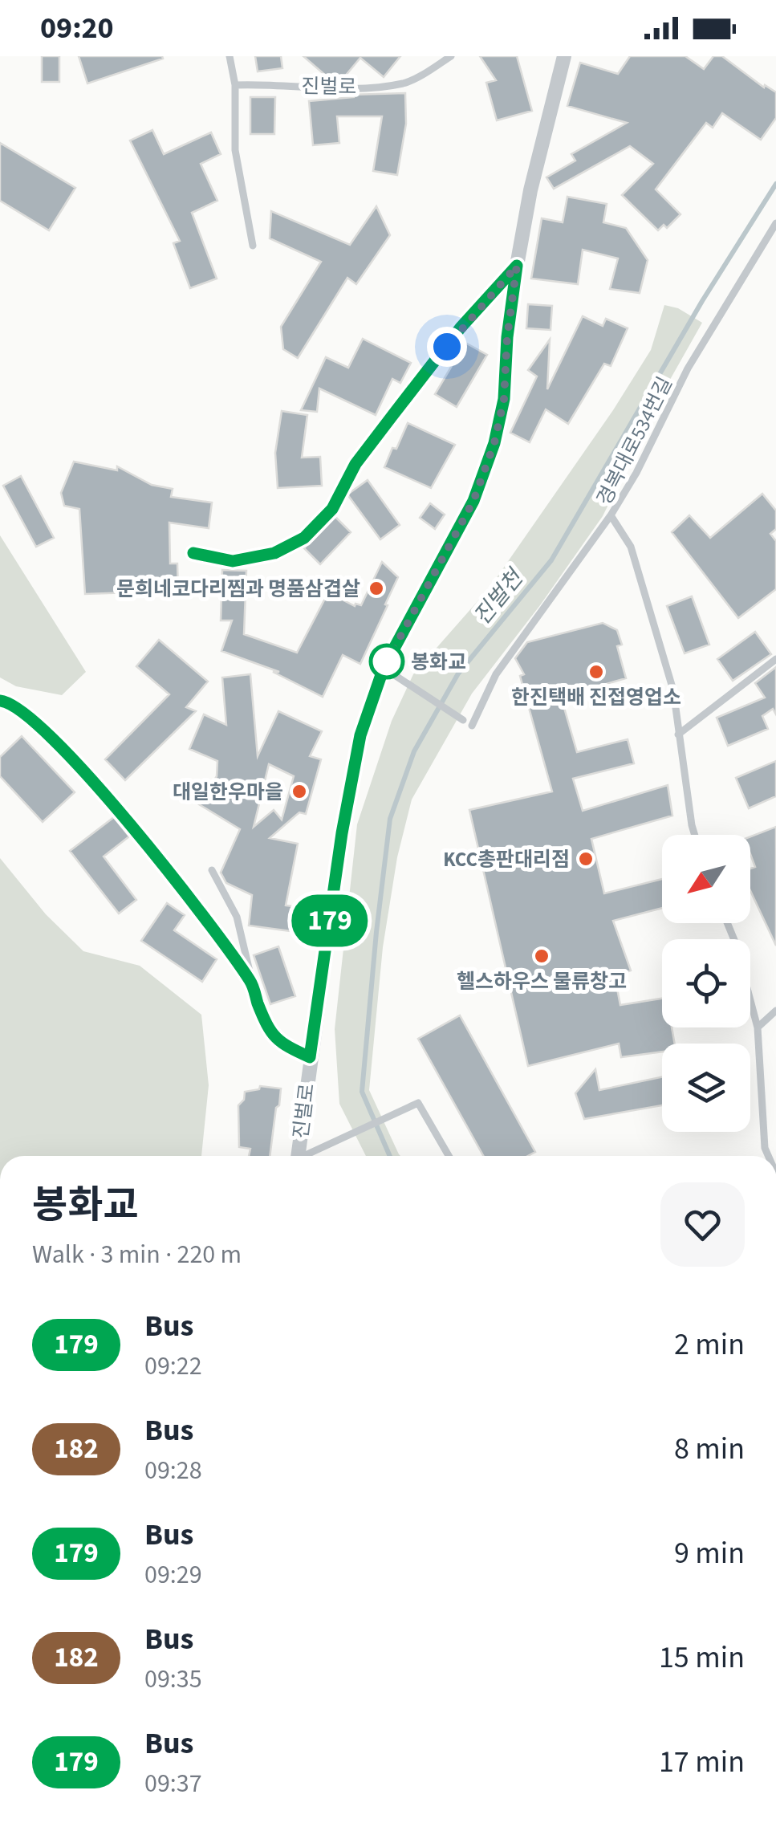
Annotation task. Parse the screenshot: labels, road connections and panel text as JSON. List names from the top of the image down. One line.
{"streets":{"street":["진벌로"],"lane":["경복대로534번길"]},"water":["진벌천"],"places":["문희네코다리찜과 명품삼겹살","봉화교","한진택배 진접영업소","대일한우마을","KCC총판대리점","헬스하우스 물류창고"],"lines":["bus line 179"],"north":"bottom left","page":{"status":"09:20","on_map":"179","heading":["봉화교","Walk · 3 min · 220 m"],"list":[{"mark":"179","name":"Bus","note":"09:22","value":"2 min"},{"mark":"182","name":"Bus","note":"09:28","value":"8 min"},{"mark":"179","name":"Bus","note":"09:29","value":"9 min"},{"mark":"182","name":"Bus","note":"09:35","value":"15 min"},{"mark":"179","name":"Bus","note":"09:37","value":"17 min"}]}}
